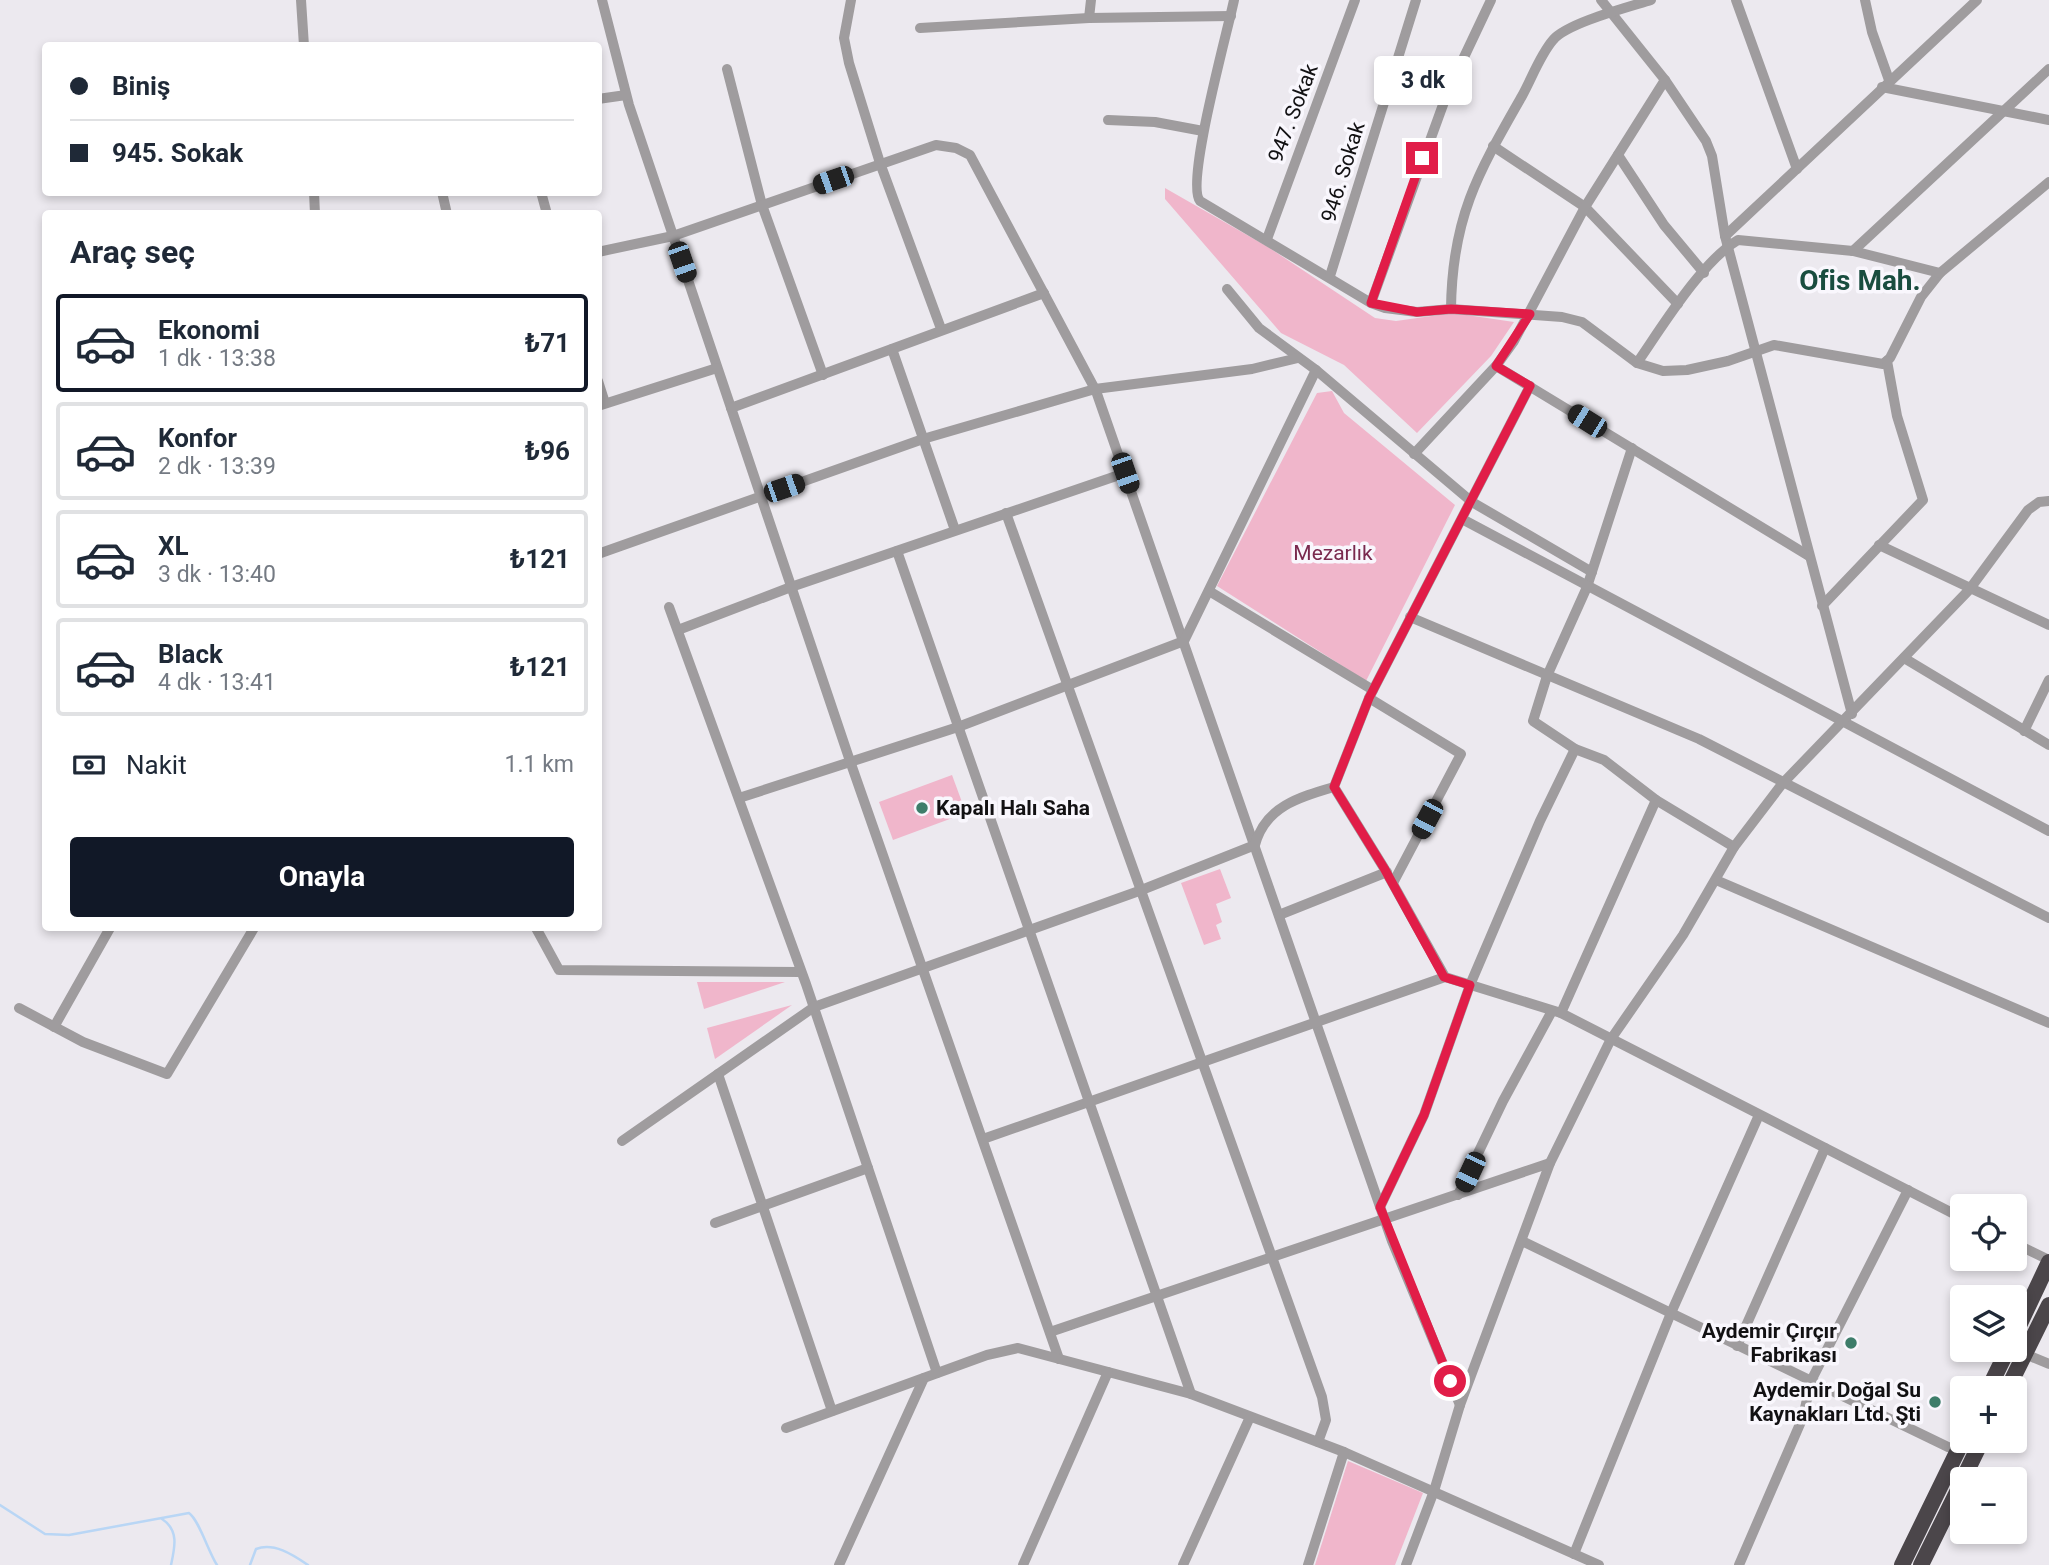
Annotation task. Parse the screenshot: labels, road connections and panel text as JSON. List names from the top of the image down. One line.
{"streets":{"street":["947. Sokak","946. Sokak"]},"districts":["Ofis Mah."],"parks":["Mezarlık"],"places":["Kapalı Halı Saha","Aydemir Çırçır Fabrikası","Aydemir Doğal Su Kaynakları Ltd. Şti"],"page":{"banner":["Biniş","945. Sokak"],"bubble":"3 dk","heading":"Araç seç","list":[{"name":"Ekonomi","note":"1 dk · 13:38","value":"₺71"},{"name":"Konfor","note":"2 dk · 13:39","value":"₺96"},{"name":"XL","note":"3 dk · 13:40","value":"₺121"},{"name":"Black","note":"4 dk · 13:41","value":"₺121"}],"pay":["Nakit","1.1 km"],"buttons":"Onayla","map_buttons":["+","−"]}}
